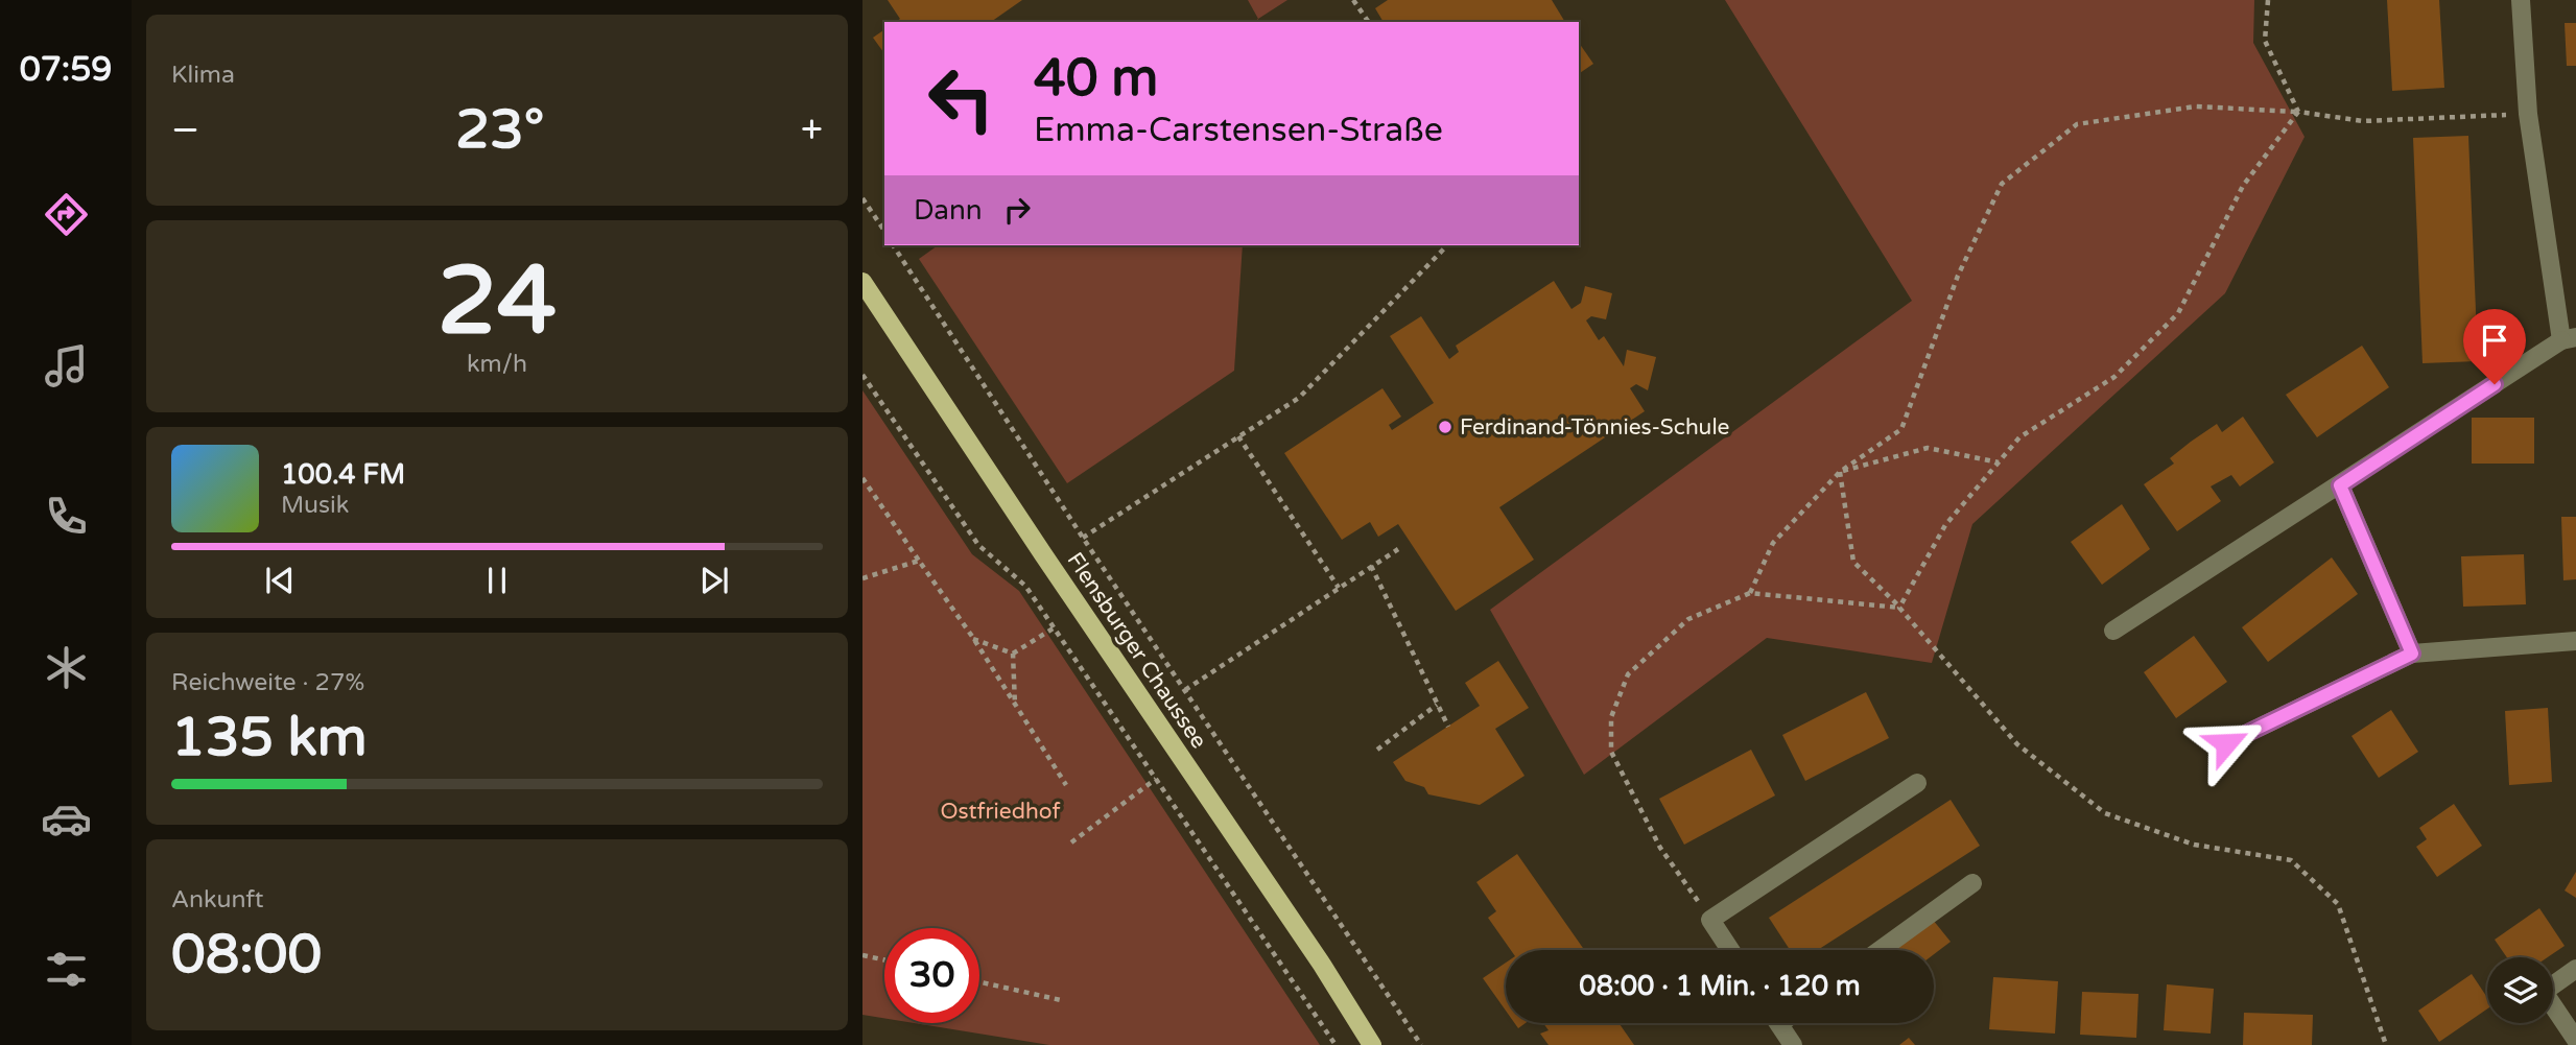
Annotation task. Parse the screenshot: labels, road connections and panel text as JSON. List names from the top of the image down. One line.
{"streets":{"main road":["Flensburger Chaussee"]},"parks":["Ostfriedhof"],"places":["Ferdinand-Tönnies-Schule"],"page":{"tabs":"07:59","tile":["Klima",["24","km/h"],["Reichweite · 27%","135 km"],["Ankunft","08:00"]],"turn":["40 m","Emma-Carstensen-Straße"],"heat":["−","23°","+"],"then":"Dann","song":["100.4 FM","Musik"],"limit":"30","trip":"08:00 · 1 Min. · 120 m"}}
